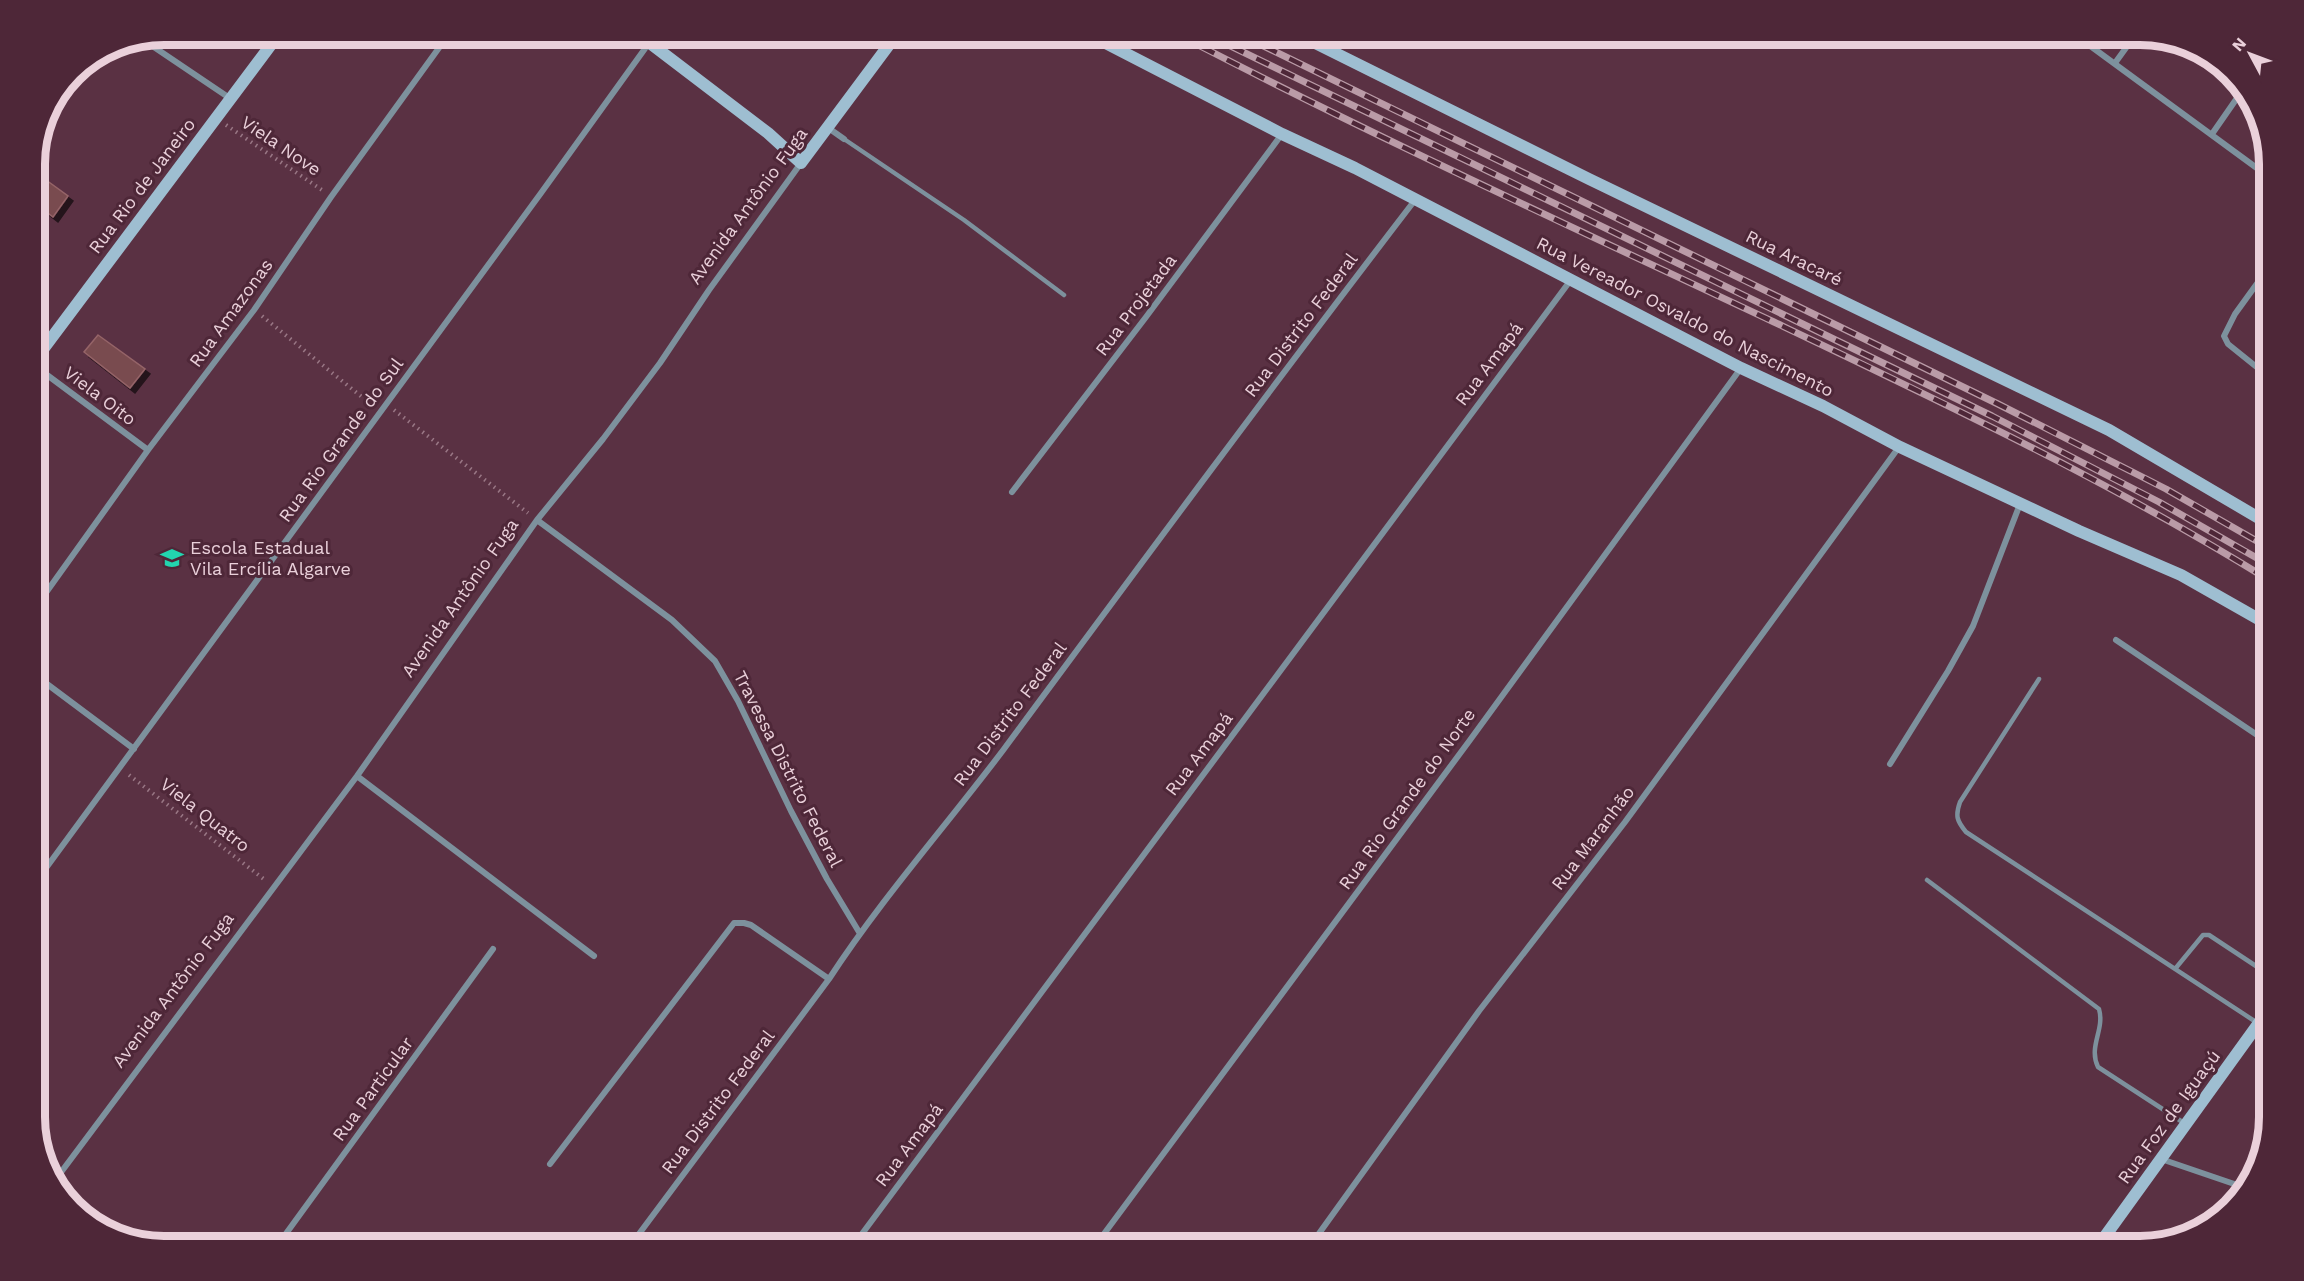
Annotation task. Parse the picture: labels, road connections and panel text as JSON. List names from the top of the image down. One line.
{"streets":{"street":["Rua Rio de Janeiro","Avenida Antônio Fuga","Rua Aracaré","Rua Projetada","Rua Amazonas","Rua Vereador Osvaldo do Nascimento","Rua Distrito Federal","Rua Amapá","Viela Oito","Rua Rio Grande do Sul","Travessa Distrito Federal","Rua Rio Grande do Norte","Rua Maranhão","Rua Particular","Rua Foz de Iguaçú"],"path":["Viela Nove","Viela Quatro"]},"crossings":[["Viela Nove","Rua Rio de Janeiro"],["Viela Nove","Rua Amazonas"],["Avenida Antônio Fuga","Travessa Distrito Federal"],["Avenida Antônio Fuga","Viela Quatro"],["Rua Projetada","Rua Vereador Osvaldo do Nascimento"],["Rua Amazonas","Viela Oito"],["Rua Vereador Osvaldo do Nascimento","Rua Distrito Federal"],["Rua Vereador Osvaldo do Nascimento","Rua Amapá"],["Rua Vereador Osvaldo do Nascimento","Rua Rio Grande do Norte"],["Rua Vereador Osvaldo do Nascimento","Rua Maranhão"],["Rua Distrito Federal","Travessa Distrito Federal"],["Rua Rio Grande do Sul","Viela Quatro"]],"places":{"school or university":["Escola Estadual Vila Ercília Algarve"]},"north":"top left"}
